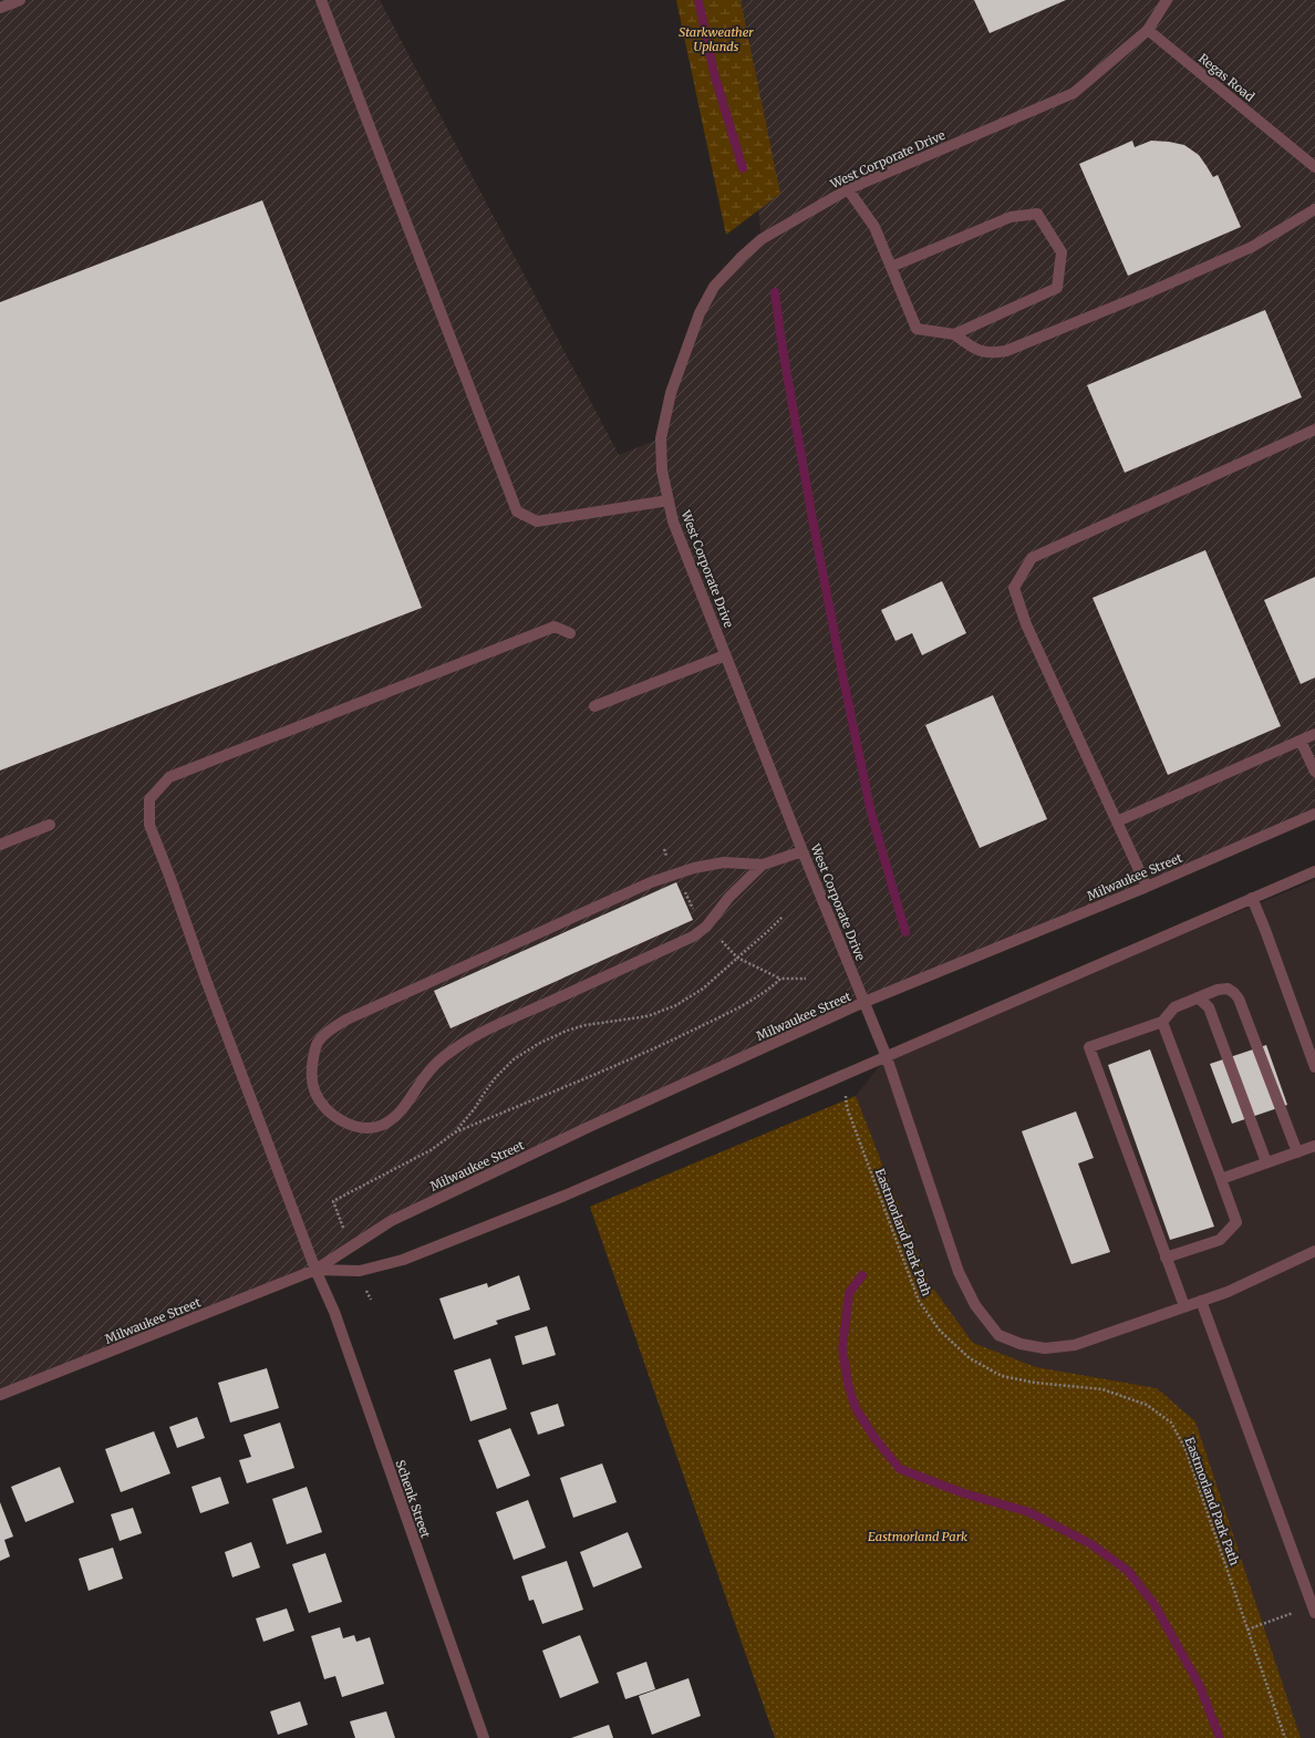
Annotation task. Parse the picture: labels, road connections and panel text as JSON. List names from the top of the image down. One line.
{"streets":{"street":["Regas Road","West Corporate Drive","Milwaukee Street","Schenk Street"],"path":["Eastmorland Park Path"]},"crossings":[["Regas Road","West Corporate Drive"],["West Corporate Drive","Milwaukee Street"],["Milwaukee Street","Eastmorland Park Path"],["Milwaukee Street","Schenk Street"]],"parks":["Starkweather Uplands","Eastmorland Park"]}
